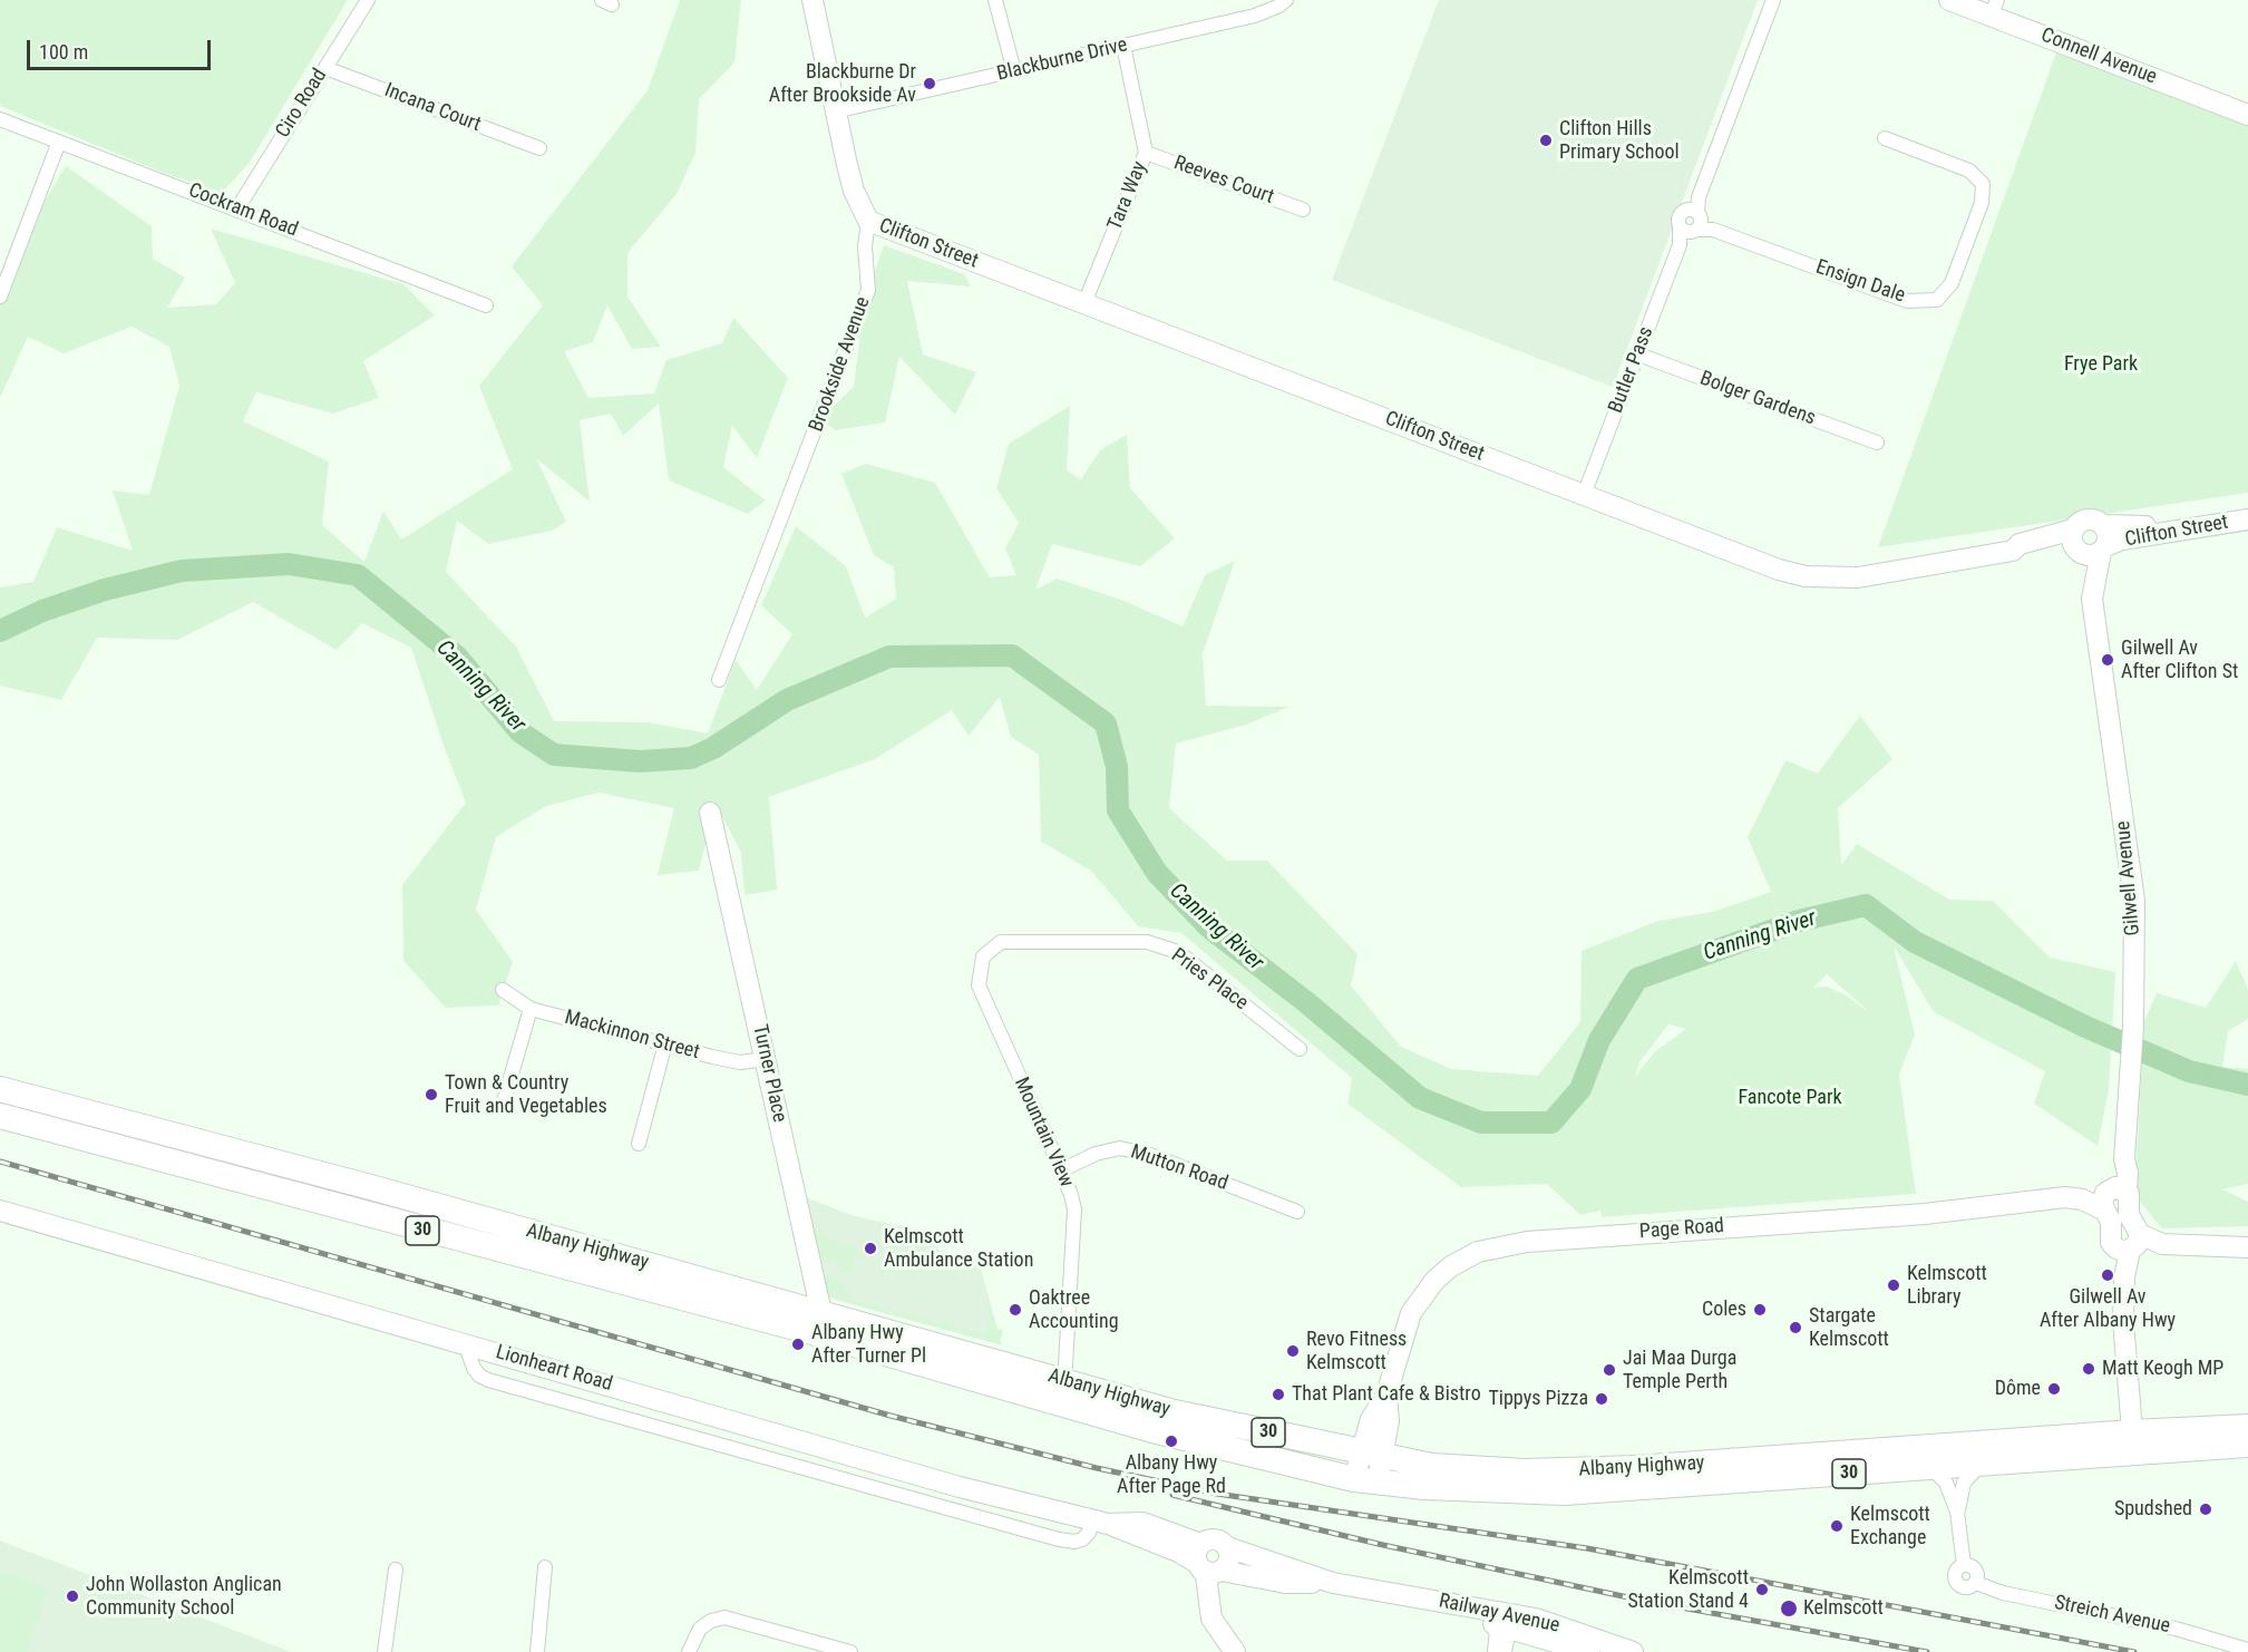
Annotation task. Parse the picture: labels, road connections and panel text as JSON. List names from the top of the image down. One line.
{"streets":{"highway":["30","Albany Highway"],"main road":["Connell Avenue","Clifton Street","Gilwell Avenue","Turner Place","Page Road","Lionheart Road","Railway Avenue"],"street":["Blackburne Drive","Ciro Road","Incana Court","Reeves Court","Tara Way","Cockram Road","Ensign Dale","Brookside Avenue","Butler Pass","Bolger Gardens","Pries Place","Mackinnon Street","Mountain View","Mutton Road","Streich Avenue"]},"crossings":[["Blackburne Drive","Tara Way"],["Ciro Road","Incana Court"],["Ciro Road","Cockram Road"],["Reeves Court","Tara Way"],["Tara Way","Clifton Street"],["Clifton Street","Brookside Avenue"],["Clifton Street","Butler Pass"],["Clifton Street","Gilwell Avenue"],["Ensign Dale","Butler Pass"],["Butler Pass","Bolger Gardens"],["Gilwell Avenue","Page Road"],["Pries Place","Mountain View"],["Mackinnon Street","Turner Place"],["Turner Place","Albany Highway"],["Mountain View","Mutton Road"],["Mountain View","Albany Highway"],["Page Road","Albany Highway"],["Albany Highway","Streich Avenue"],["Lionheart Road","Railway Avenue"]],"water":["Canning River"],"parks":["Frye Park","Fancote Park"],"places":["Blackburne Dr After Brookside Av","Clifton Hills Primary School","Gilwell Av After Clifton St","Town & Country Fruit and Vegetables","Kelmscott Ambulance Station","Gilwell Av After Albany Hwy","Kelmscott Library","Oaktree Accounting","Coles","Stargate Kelmscott","Albany Hwy After Turner Pl","Revo Fitness Kelmscott","Matt Keogh MP","Jai Maa Durga Temple Perth","Dôme","That Plant Cafe & Bistro","Tippys Pizza","Albany Hwy After Page Rd","Spudshed","Kelmscott Exchange","Kelmscott Station Stand 4","John Wollaston Anglican Community School","Kelmscott"],"scale_bar":"100 m"}
